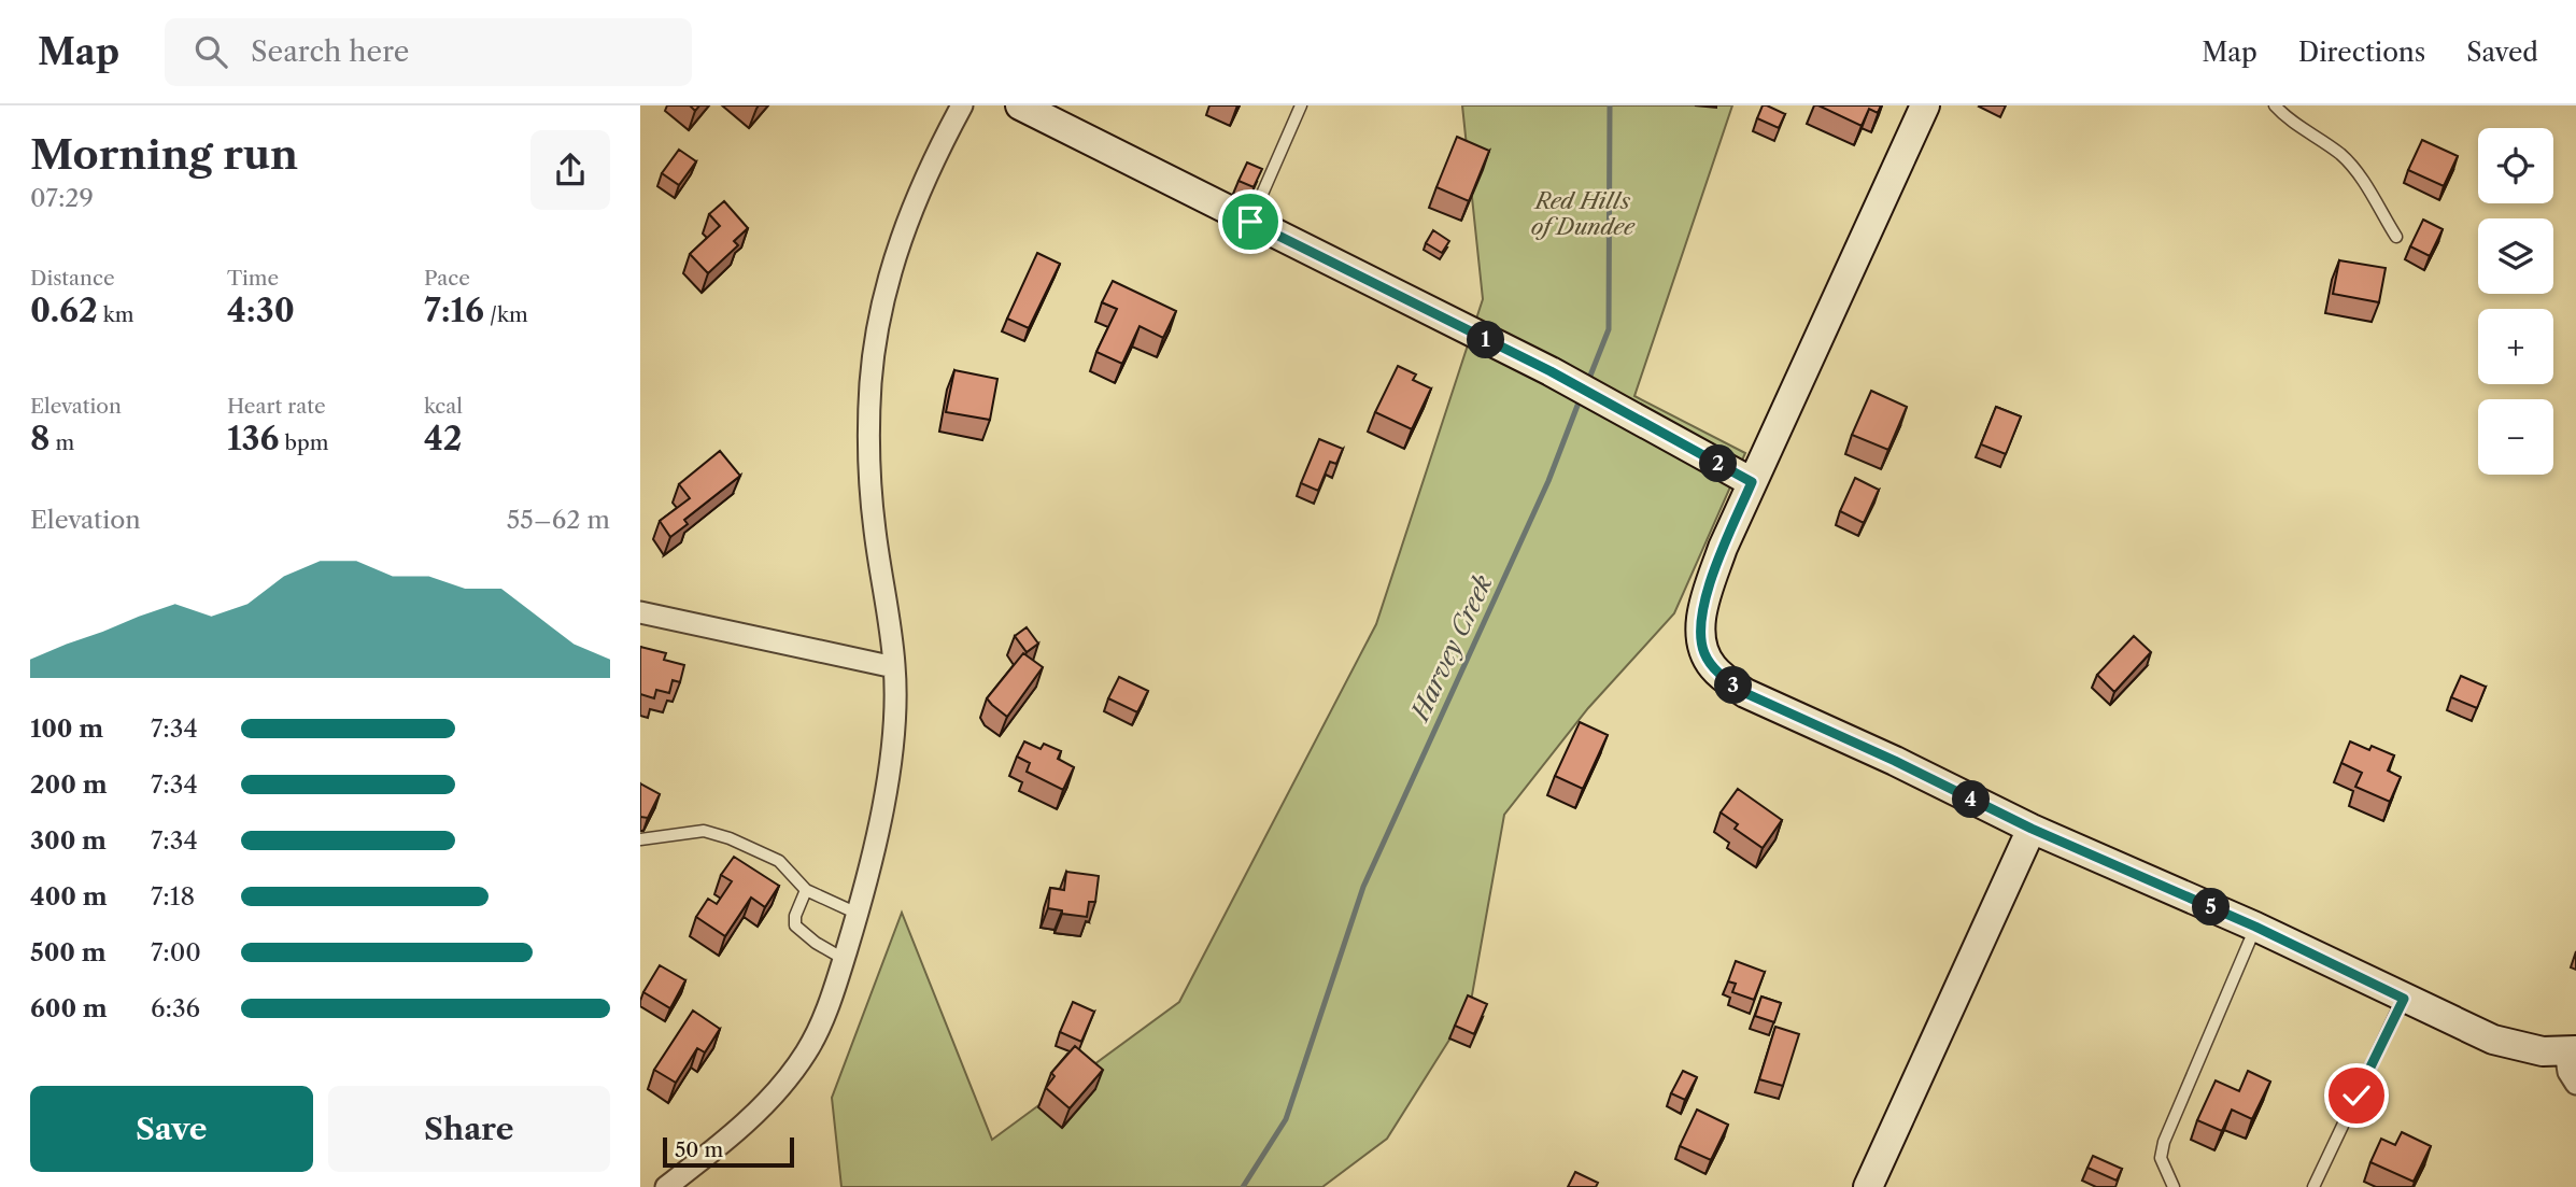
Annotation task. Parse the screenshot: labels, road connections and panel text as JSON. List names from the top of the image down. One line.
{"water":["Harvey Creek"],"parks":["Red Hills of Dundee"],"scale_bar":"50 m","page":{"header":"Map","search":"Search here","nav":["Map","Directions","Saved"],"heading":["Morning run","07:29"],"map_buttons":["+","−"],"stats":[["Distance","0.62 km"],["Time","4:30"],["Pace","7:16 /km"],["Elevation","8 m"],["Heart rate","136 bpm"],["kcal","42"]],"pins":["1","2","3","4","5"],"chart":["Elevation","55–62 m"],"list":[{"name":"100 m","note":"7:34"},{"name":"200 m","note":"7:34"},{"name":"300 m","note":"7:34"},{"name":"400 m","note":"7:18"},{"name":"500 m","note":"7:00"},{"name":"600 m","note":"6:36"}],"buttons":["Save","Share"],"scale":"50 m"}}
